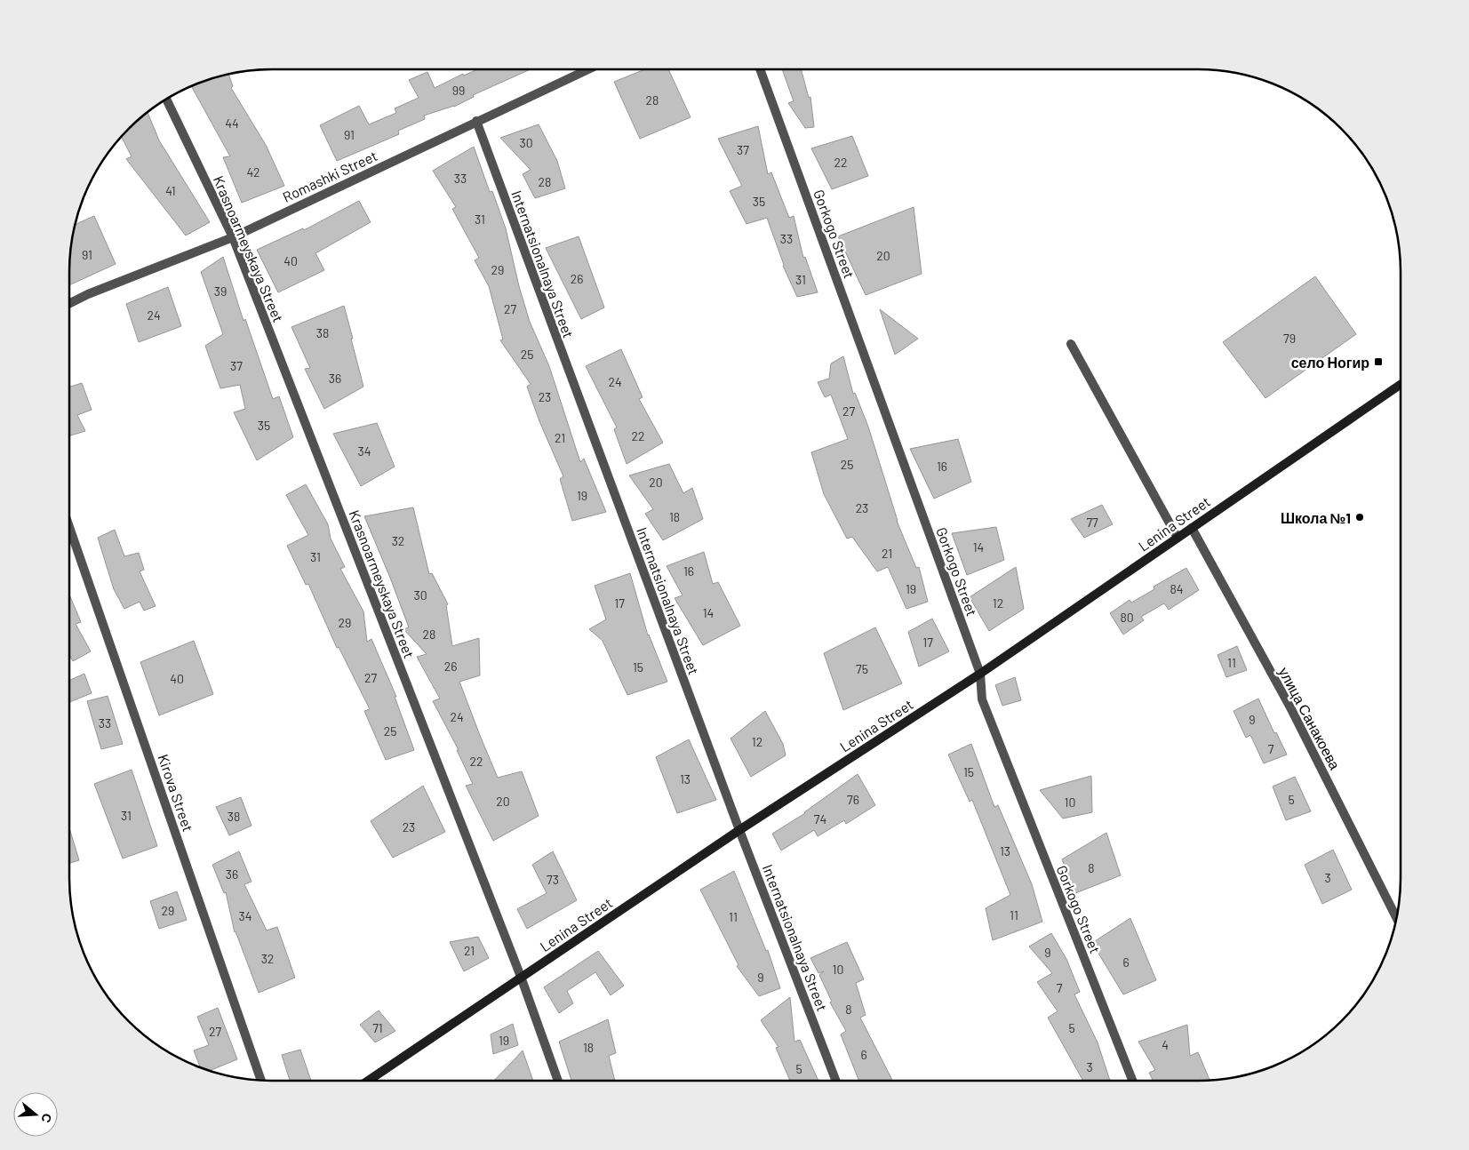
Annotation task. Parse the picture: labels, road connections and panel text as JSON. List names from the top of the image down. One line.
{"streets":{"street":["Romashki Street","Gorkogo Street","Krasnoarmeyskaya Street","Internatsionalnaya Street","Lenina Street","улица Санакоева","Kirova Street"]},"crossings":[["Romashki Street","Krasnoarmeyskaya Street"],["Romashki Street","Internatsionalnaya Street"],["Gorkogo Street","Lenina Street"],["Krasnoarmeyskaya Street","Lenina Street"],["Internatsionalnaya Street","Lenina Street"],["Lenina Street","улица Санакоева"]],"places":{"transit":["село Ногир"],"other":["Школа №1"]},"house_numbers":["99","28","44","91","30","37","22","42","33","28","41","35","31","33","91","20","40","29","26","31","39","27","24","38","79","25","37","36","24","23","27","35","22","21","34","25","16","20","19","23","18","77","32","14","21","31","16","19","84","30","17","12","14","80","29","28","17","11","26","15","75","27","40","24","9","33","25","12","7","22","15","13","76","5","20","10","31","38","74","23","13","8","36","3","73","29","11","34","11","21","9","32","6","10","9","7","8","71","5","27","19","4","18","6","3","5"],"north":"right"}
